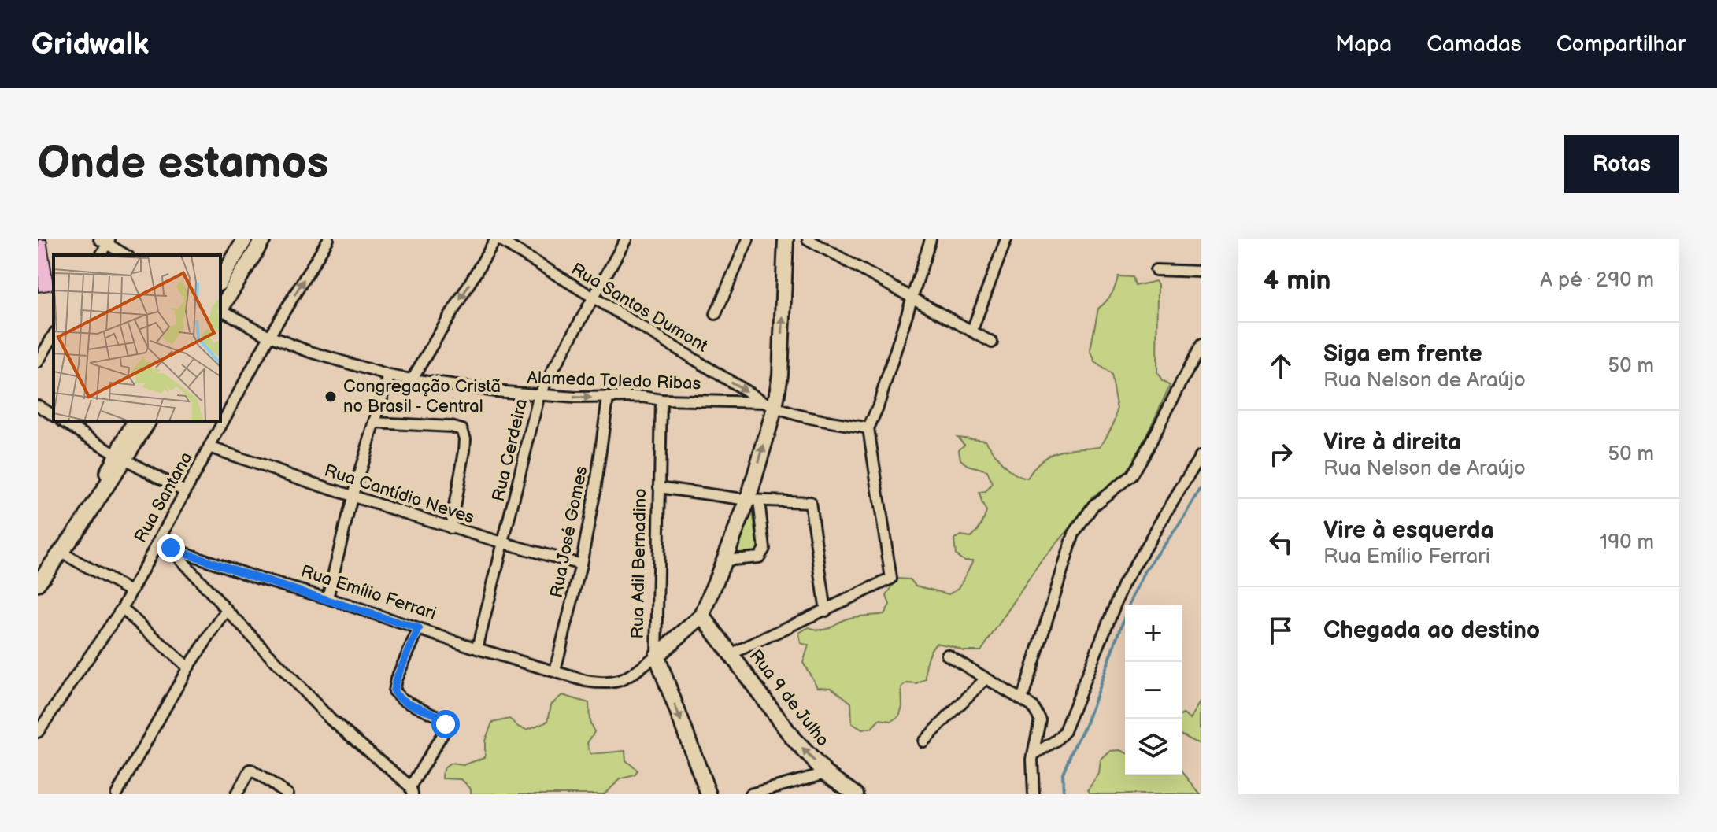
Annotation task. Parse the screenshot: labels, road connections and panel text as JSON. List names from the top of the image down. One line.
{"streets":{"main road":["Rua Adil Bernadino","Rua 9 de Julho"],"street":["Rua Santos Dumont","Alameda Toledo Ribas","Rua Cerdeira","Rua Cantídio Neves","Rua Santana","Rua José Gomes","Rua Emílio Ferrari"]},"crossings":[["Rua Santos Dumont","Alameda Toledo Ribas"],["Rua Santos Dumont","Rua Cerdeira"],["Alameda Toledo Ribas","Rua Cerdeira"],["Alameda Toledo Ribas","Rua Santana"],["Alameda Toledo Ribas","Rua José Gomes"],["Alameda Toledo Ribas","Rua Adil Bernadino"],["Rua Cerdeira","Rua Cantídio Neves"],["Rua Cerdeira","Rua Emílio Ferrari"],["Rua Cantídio Neves","Rua Santana"],["Rua Cantídio Neves","Rua José Gomes"],["Rua José Gomes","Rua Emílio Ferrari"],["Rua Adil Bernadino","Rua Emílio Ferrari"]],"one_way":["Rua Santos Dumont","Rua Adil Bernadino","Rua 9 de Julho"],"places":["Congregação Cristã no Brasil - Central"],"page":{"header":"Gridwalk","nav":["Mapa","Camadas","Compartilhar"],"buttons":"Rotas","title":"Onde estamos","heading":["4 min","A pé · 290 m"],"list":[["Siga em frente","Rua Nelson de Araújo","50 m"],["Vire à direita","Rua Nelson de Araújo","50 m"],["Vire à esquerda","Rua Emílio Ferrari","190 m"],"Chegada ao destino"],"map_buttons":["+","−"]}}
